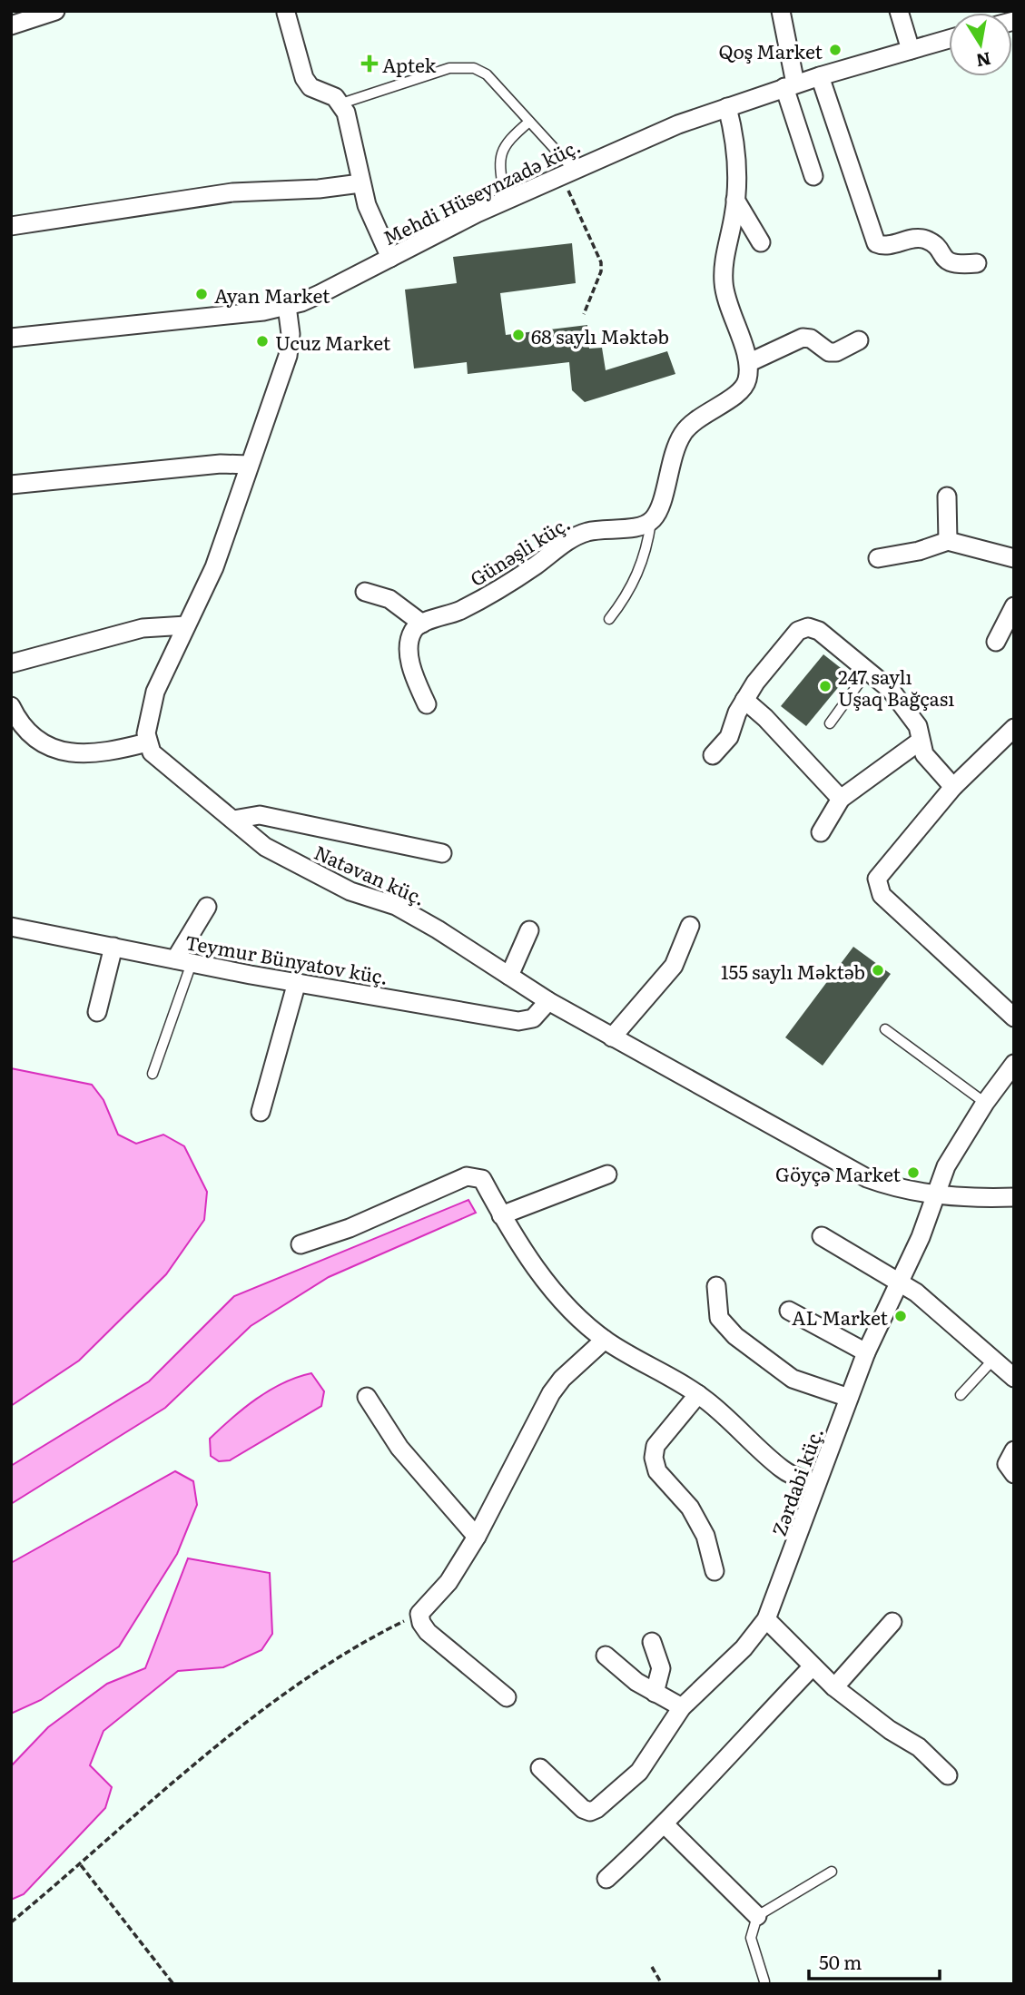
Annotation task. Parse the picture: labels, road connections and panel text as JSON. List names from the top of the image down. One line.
{"streets":{"street":["Mehdi Hüseynzadə küç.","Günəşli küç.","Natəvan küç.","Teymur Bünyatov küç.","Zərdabi küç."]},"crossings":[["Natəvan küç.","Teymur Bünyatov küç."],["Natəvan küç.","Zərdabi küç."]],"places":{"other":["Qoş Market","Ayan Market","68 saylı Məktəb","Ucuz Market","247 saylı Uşaq Bağçası","155 saylı Məktəb","Göyçə Market","AL Market"],"health":["Aptek"]},"scale_bar":"50 m","north":"bottom"}
